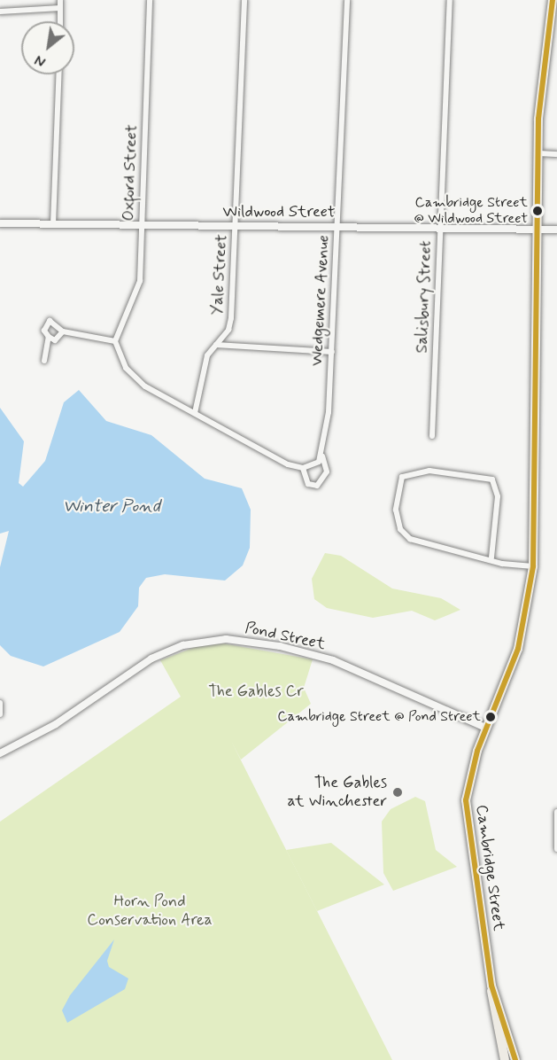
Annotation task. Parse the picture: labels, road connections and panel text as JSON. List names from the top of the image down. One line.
{"streets":{"highway":["Cambridge Street"],"street":["Oxford Street","Wildwood Street","Yale Street","Salisbury Street","Wedgemere Avenue","Pond Street"]},"crossings":[["Oxford Street","Wildwood Street"],["Wildwood Street","Yale Street"],["Wildwood Street","Salisbury Street"],["Wildwood Street","Wedgemere Avenue"],["Wildwood Street","Cambridge Street"],["Pond Street","Cambridge Street"]],"water":["Winter Pond"],"parks":["The Gables Cr","Horn Pond Conservation Area"],"places":["Cambridge Street @ Wildwood Street","Cambridge Street @ Pond Street","The Gables at Winchester"],"north":"bottom left"}
